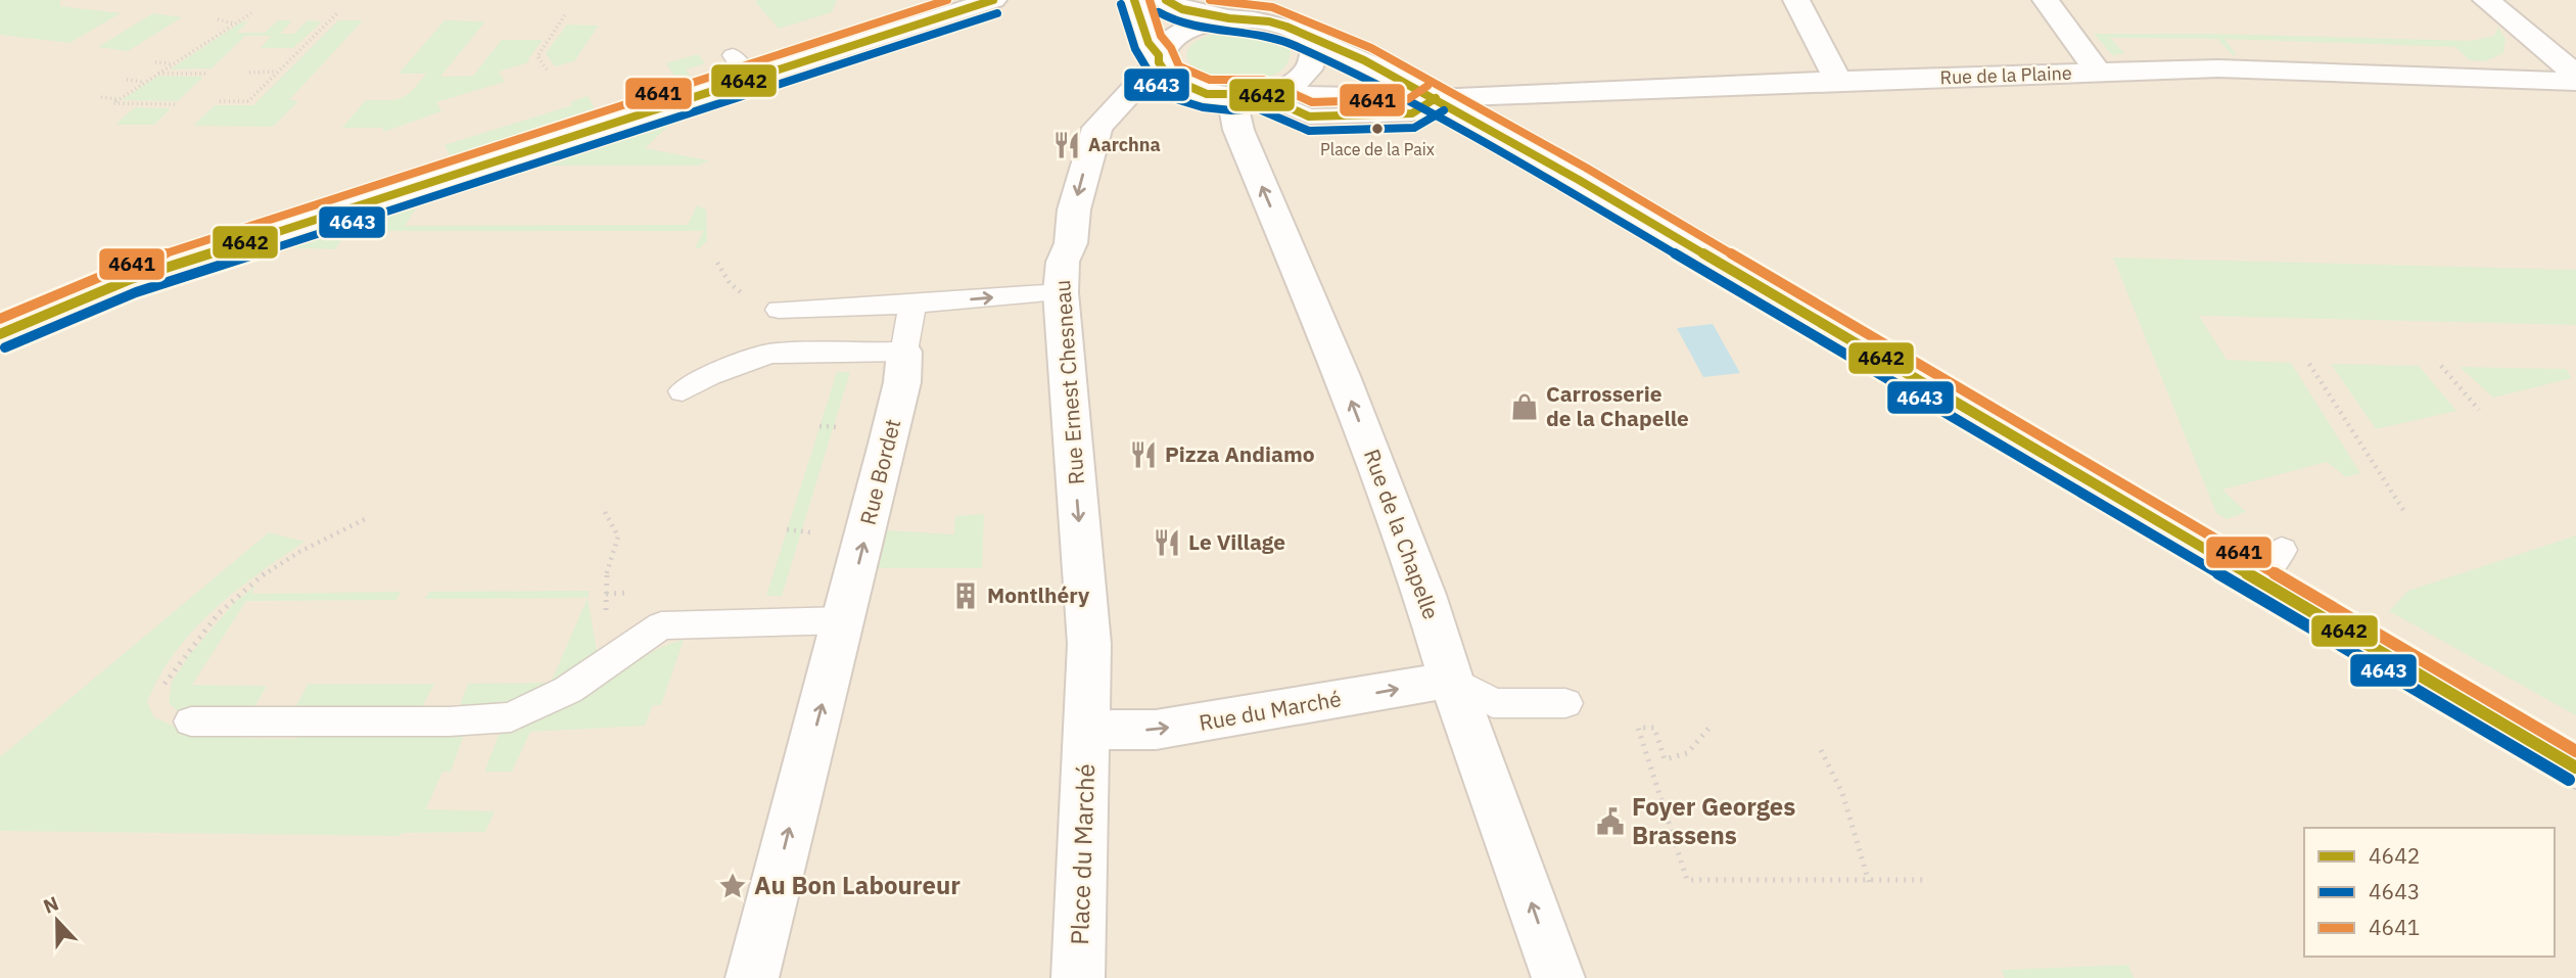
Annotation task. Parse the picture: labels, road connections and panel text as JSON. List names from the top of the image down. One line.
{"streets":{"street":["Rue de la Plaine","Rue Ernest Chesneau","Rue Bordet","Rue de la Chapelle","Rue du Marché","Place du Marché"]},"crossings":[["Rue Ernest Chesneau","Rue du Marché"],["Rue Ernest Chesneau","Place du Marché"],["Rue de la Chapelle","Rue du Marché"],["Rue du Marché","Place du Marché"]],"one_way":["Rue Ernest Chesneau","Rue Bordet","Rue de la Chapelle","Rue du Marché"],"places":{"other":["Place de la Paix"],"restaurant":["Aarchna","Pizza Andiamo","Le Village"],"shop":["Carrosserie de la Chapelle"],"building":["Montlhéry"],"public building":["Foyer Georges Brassens"],"place":["Au Bon Laboureur"]},"lines":["transit line 4642","transit line 4641","transit line 4643"],"legend":["4642","4643","4641"],"north":"top"}
